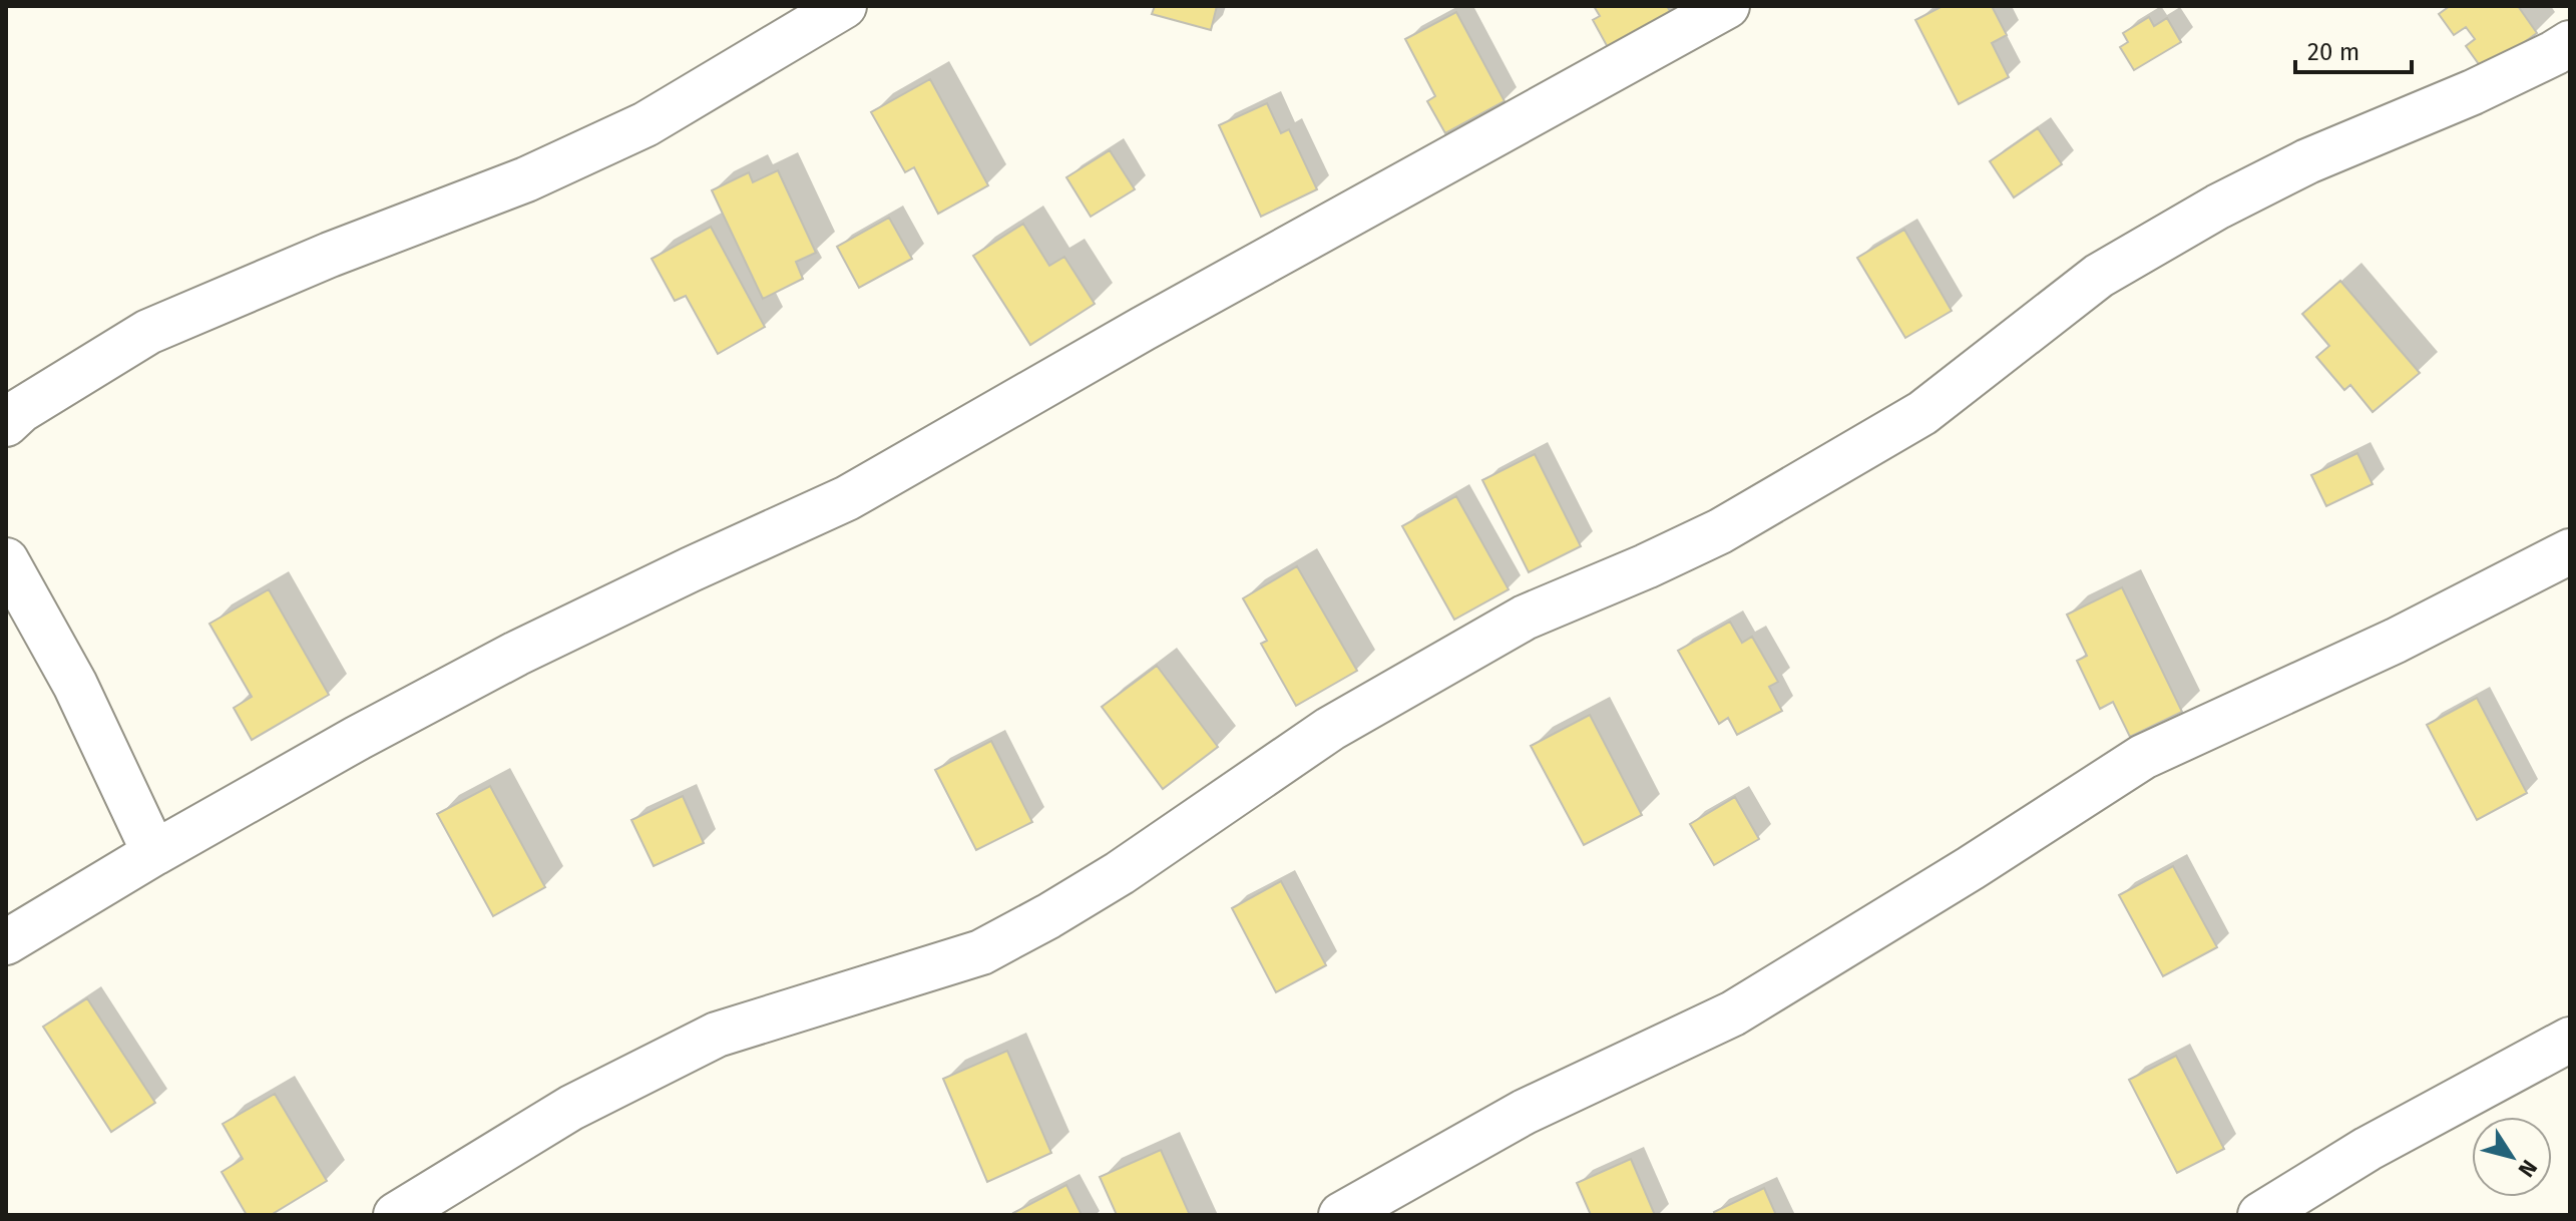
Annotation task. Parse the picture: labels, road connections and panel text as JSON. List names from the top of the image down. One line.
{"scale_bar":"20 m","north":"bottom right"}
